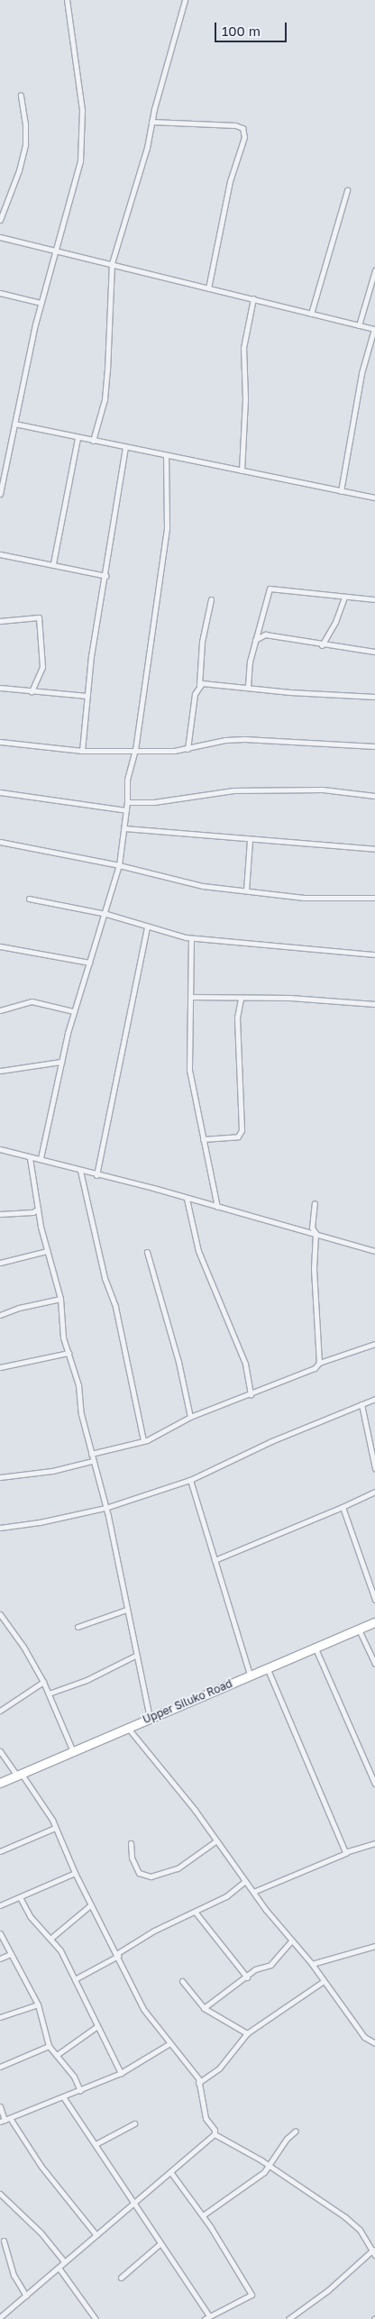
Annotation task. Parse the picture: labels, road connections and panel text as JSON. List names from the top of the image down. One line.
{"streets":{"main road":["Upper Siluko Road"]},"scale_bar":"100 m"}
